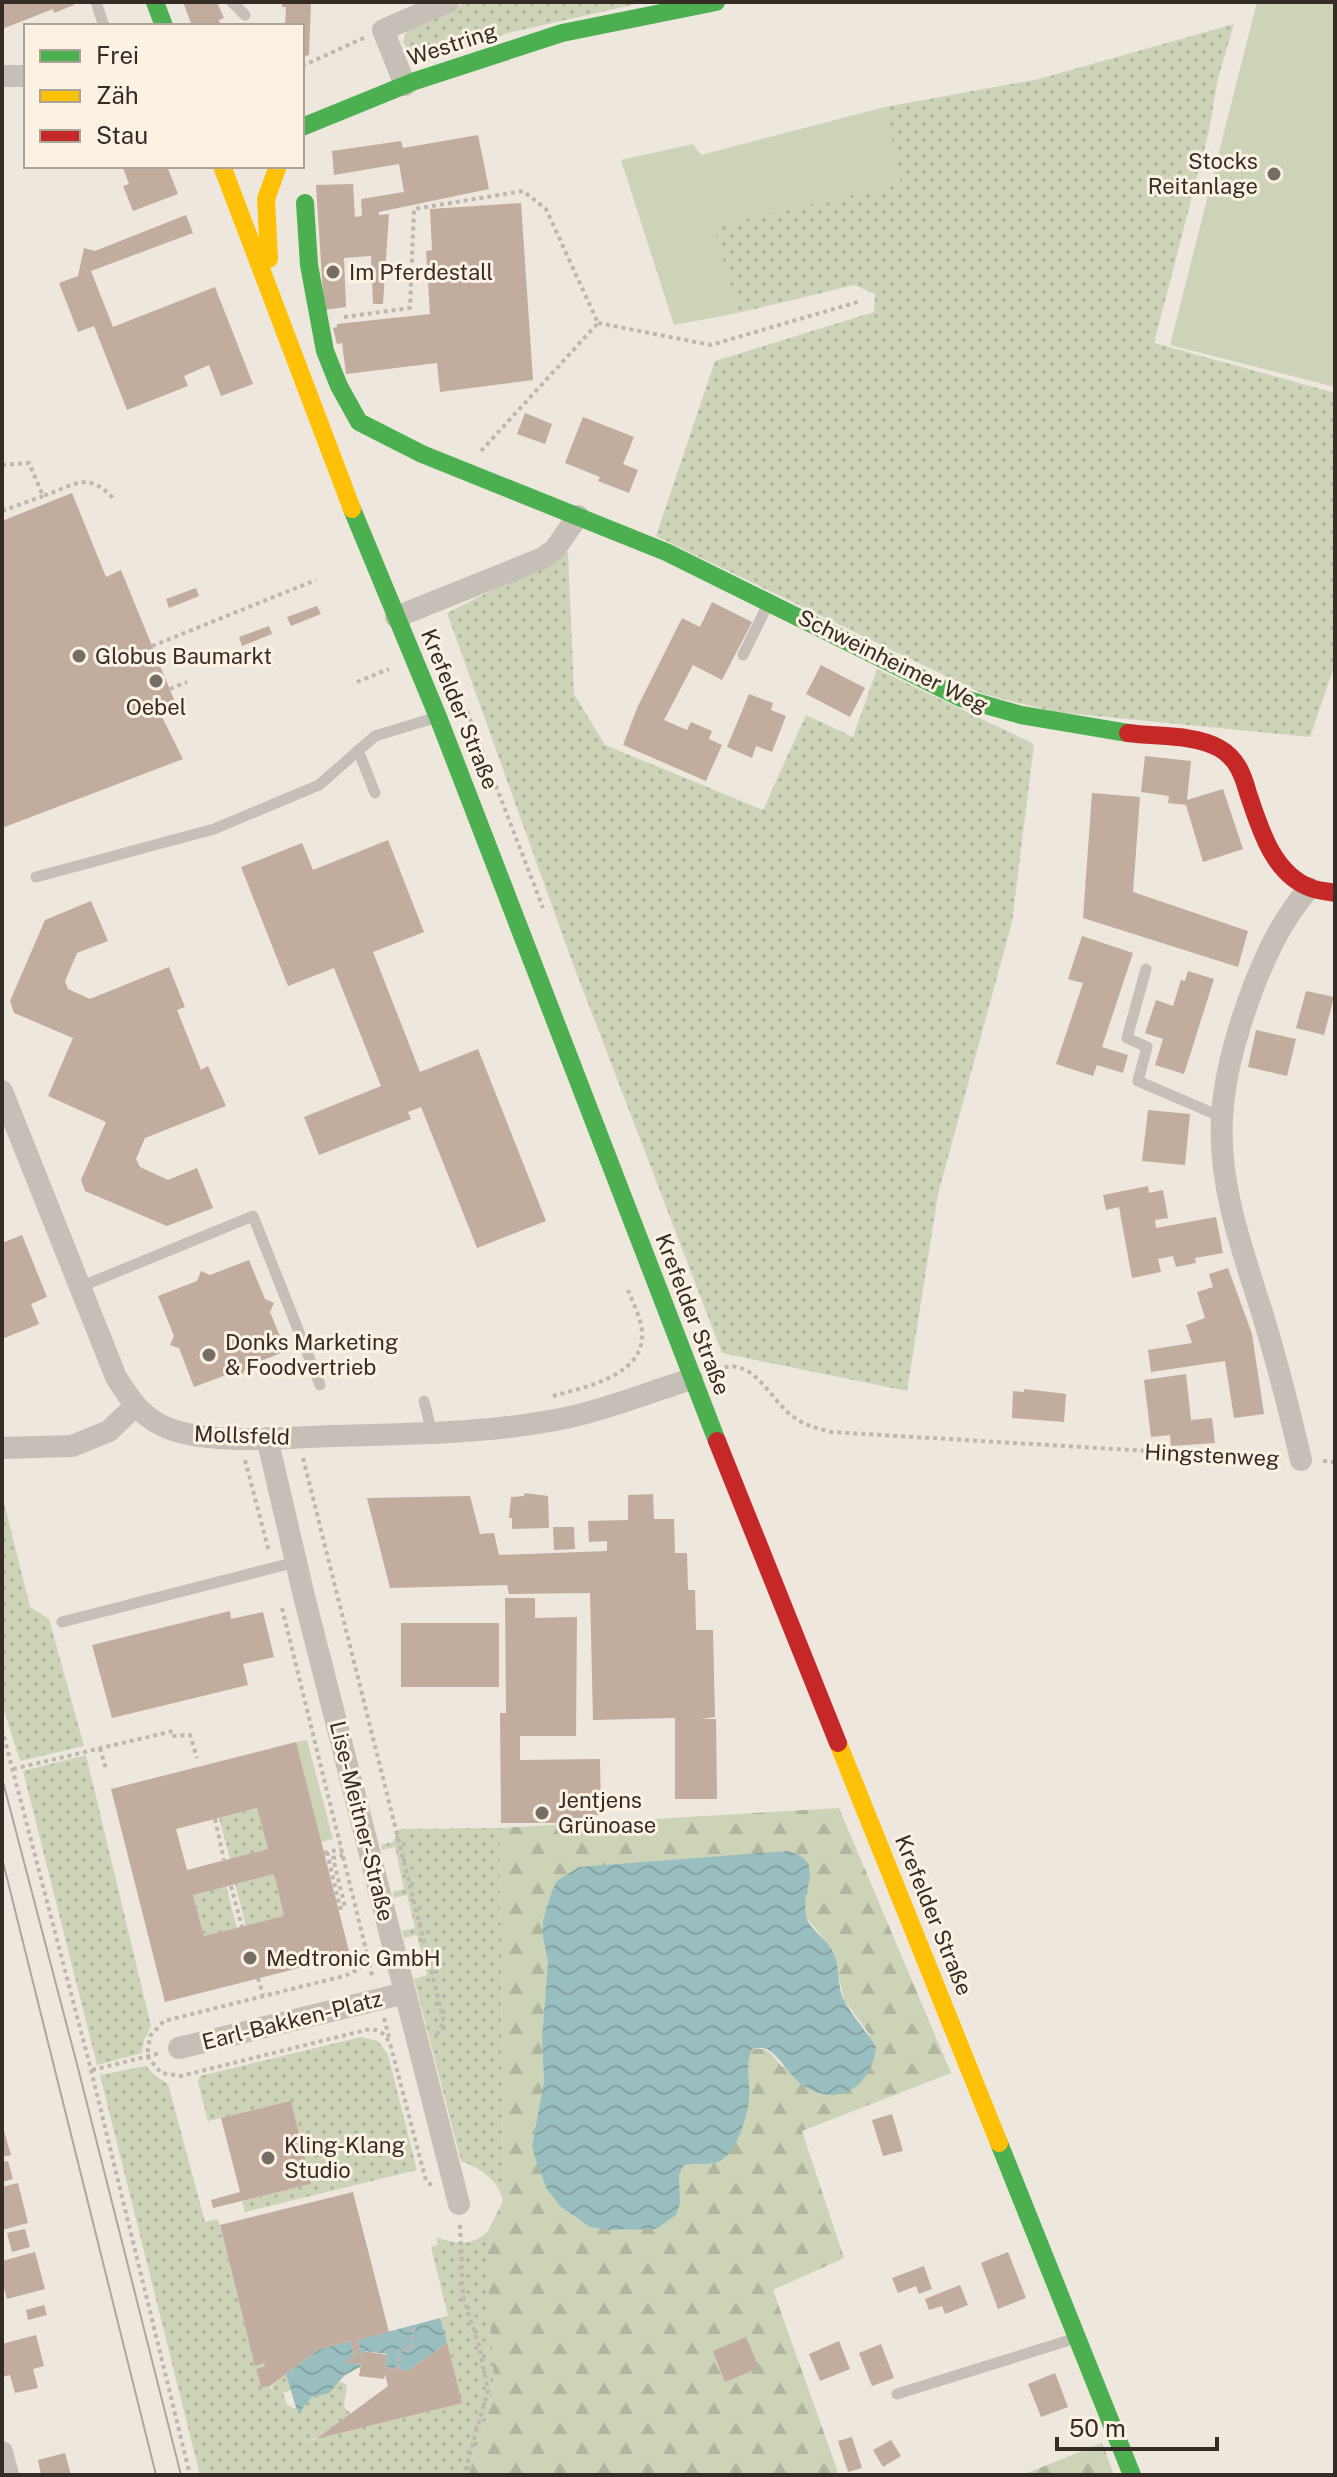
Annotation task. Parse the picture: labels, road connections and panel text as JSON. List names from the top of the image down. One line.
{"streets":{"main road":["Westring","Schweinheimer Weg","Krefelder Straße"],"street":["Mollsfeld","Hingstenweg","Lise-Meitner-Straße","Earl-Bakken-Platz"]},"crossings":[["Schweinheimer Weg","Hingstenweg"],["Krefelder Straße","Mollsfeld"],["Krefelder Straße","Hingstenweg"],["Mollsfeld","Hingstenweg"],["Mollsfeld","Lise-Meitner-Straße"],["Lise-Meitner-Straße","Earl-Bakken-Platz"]],"places":["Stocks Reitanlage","Im Pferdestall","Globus Baumarkt","Oebel","Donks Marketing & Foodvertrieb","Jentjens Grünoase","Medtronic GmbH","Kling-Klang Studio"],"legend":["Frei","Zäh","Stau"],"scale_bar":"50 m"}
